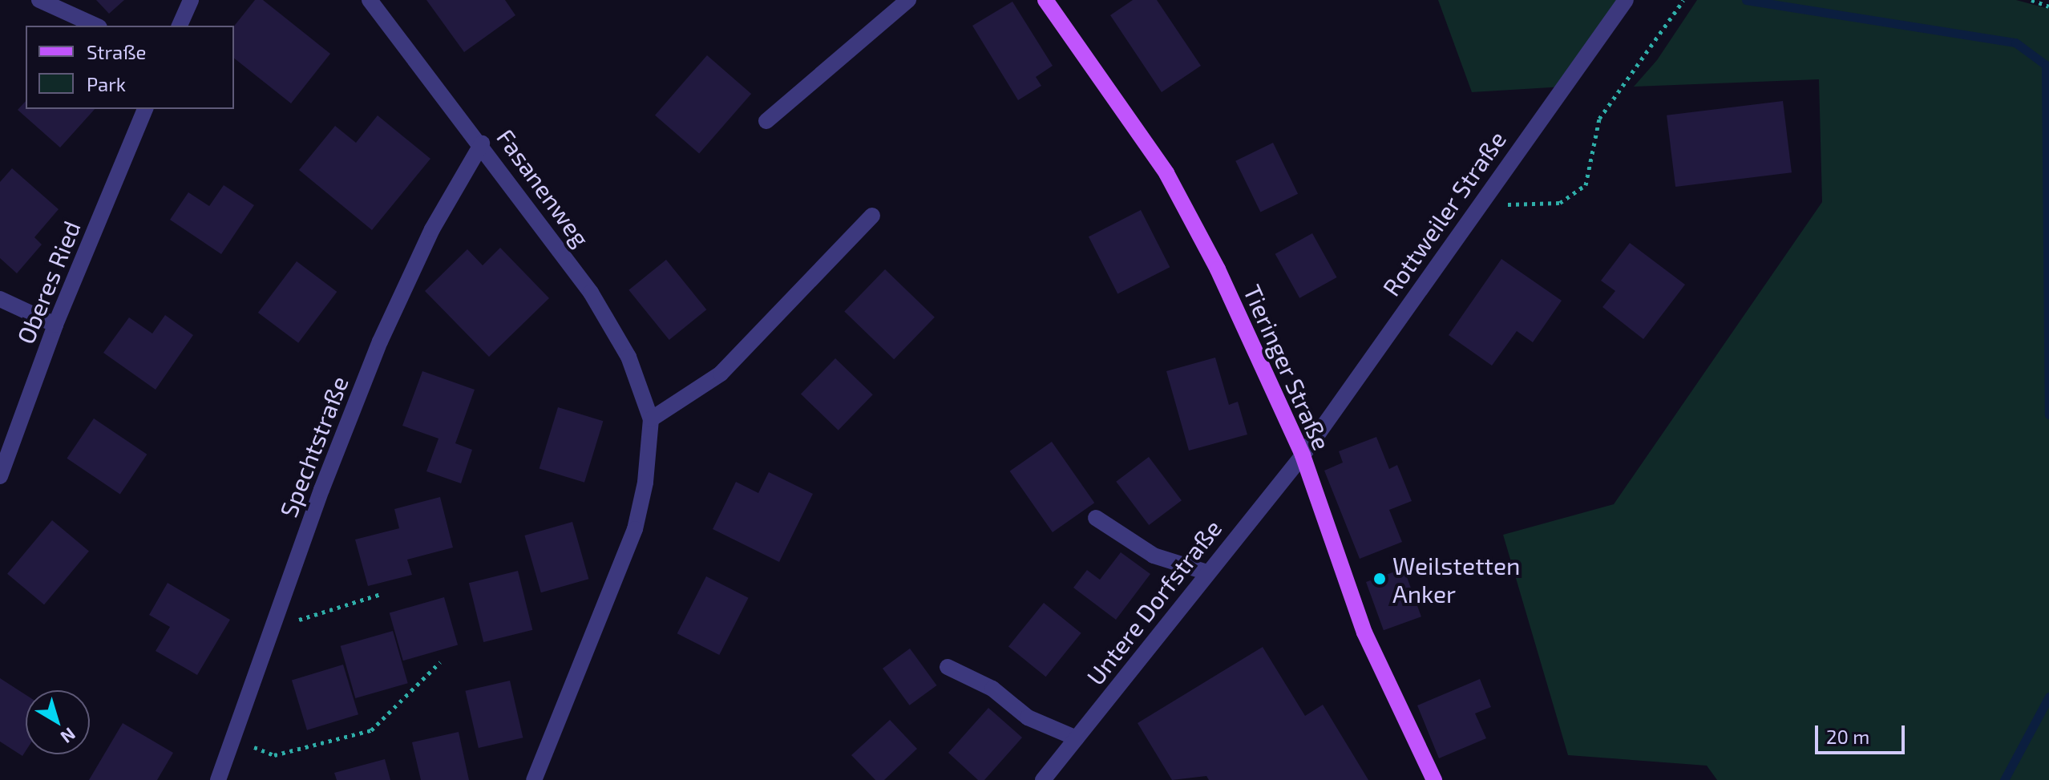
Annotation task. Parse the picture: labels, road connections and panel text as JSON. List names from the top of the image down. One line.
{"streets":{"main road":["Tieringer Straße"],"street":["Fasanenweg","Rottweiler Straße","Oberes Ried","Spechtstraße","Untere Dorfstraße"]},"crossings":[["Fasanenweg","Spechtstraße"],["Rottweiler Straße","Tieringer Straße"],["Rottweiler Straße","Untere Dorfstraße"],["Tieringer Straße","Untere Dorfstraße"]],"places":["Weilstetten Anker"],"legend":["Straße","Park"],"scale_bar":"20 m","north":"bottom right"}
